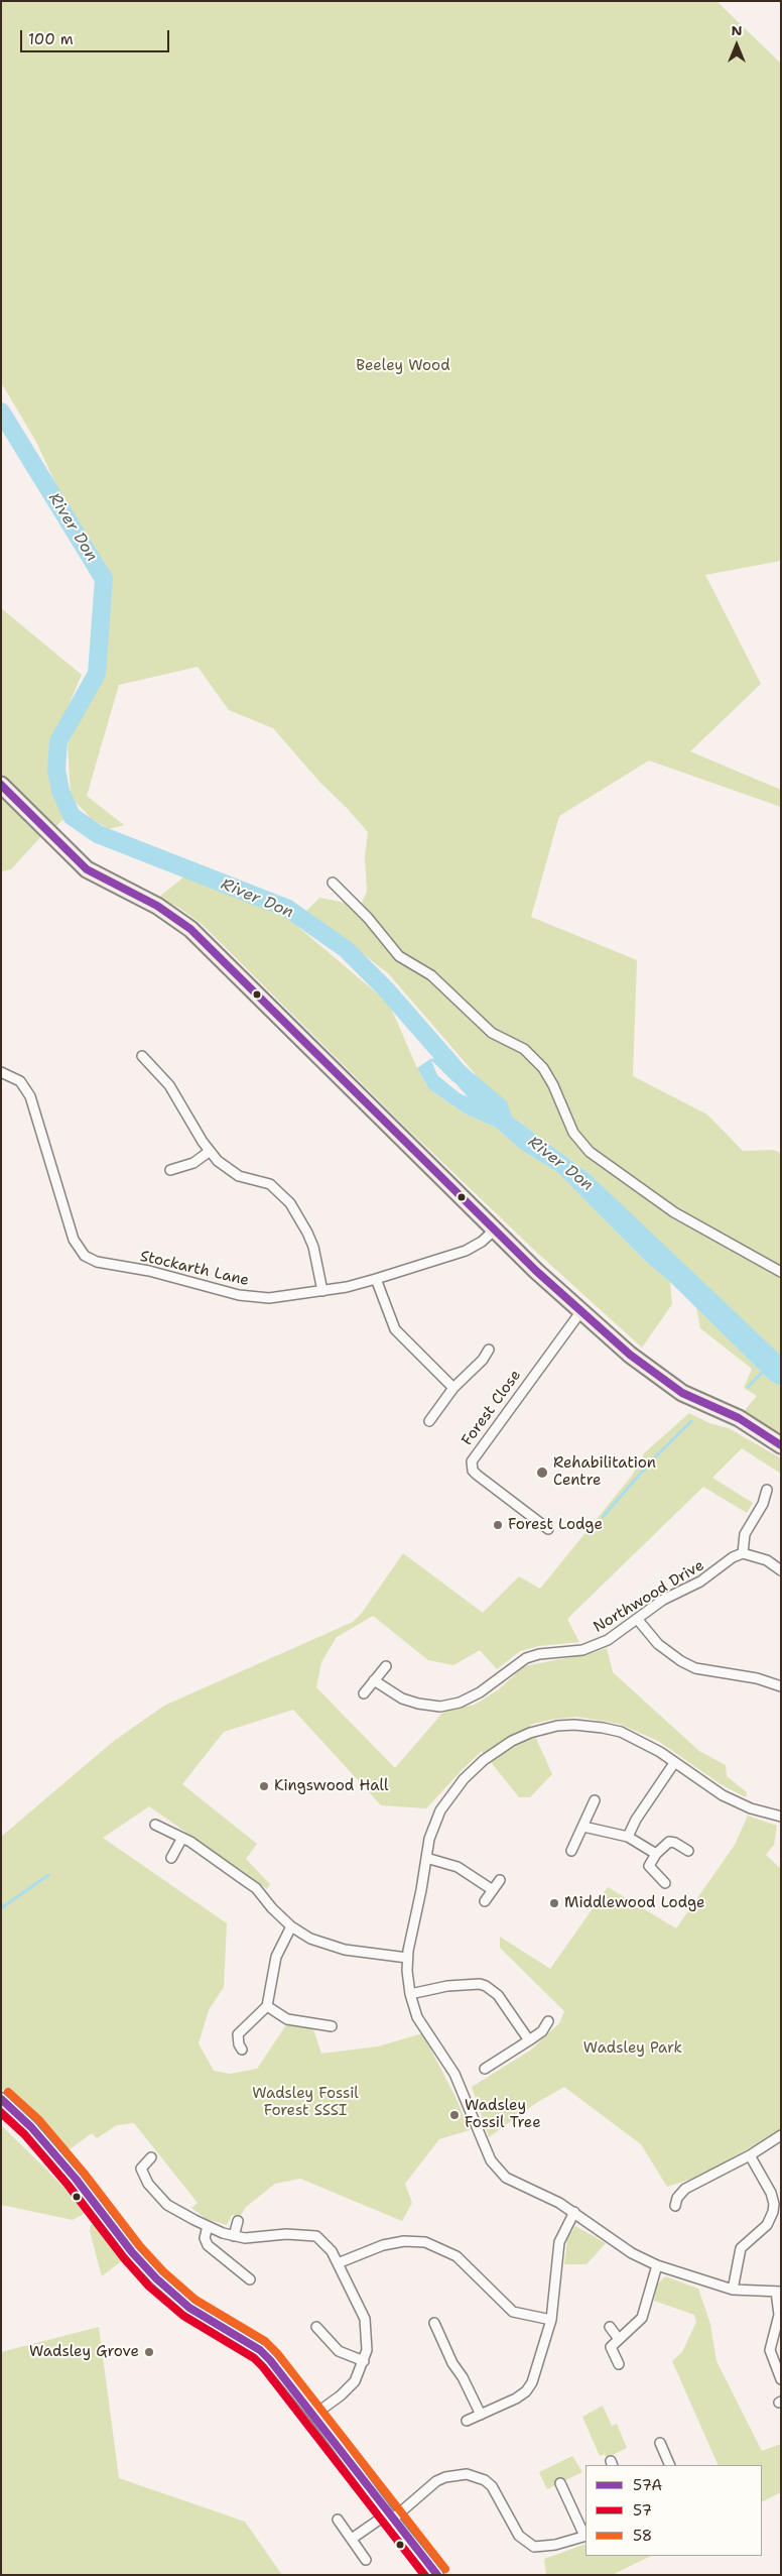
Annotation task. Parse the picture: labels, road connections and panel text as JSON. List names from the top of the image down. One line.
{"streets":{"street":["Stockarth Lane","Forest Close","Northwood Drive"]},"water":["River Don"],"parks":["Beeley Wood","Wadsley Park","Wadsley Fossil Forest SSSI"],"places":["Rehabilitation Centre","Forest Lodge","Kingswood Hall","Middlewood Lodge","Wadsley Fossil Tree","Wadsley Grove"],"lines":["transit line 57A","transit line 58","transit line 57"],"legend":["57A","57","58"],"scale_bar":"100 m","north":"top"}
